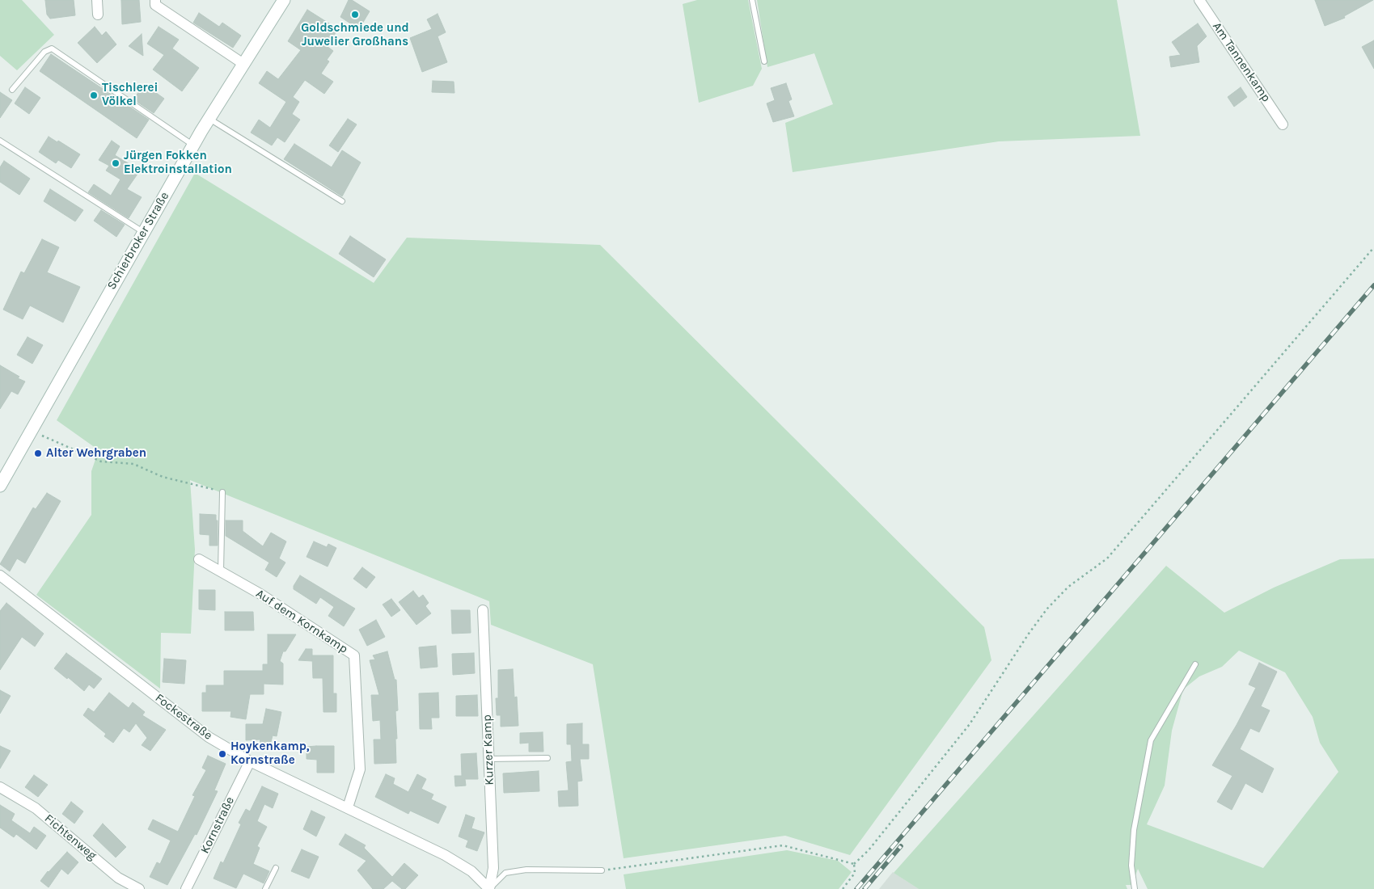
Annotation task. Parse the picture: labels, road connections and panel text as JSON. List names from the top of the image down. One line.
{"streets":{"main road":["Schierbroker Straße"],"street":["Am Tannenkamp","Auf dem Kornkamp","Fockestraße","Kurzer Kamp","Kornstraße","Fichtenweg"]},"crossings":[["Auf dem Kornkamp","Fockestraße"],["Fockestraße","Kurzer Kamp"],["Fockestraße","Kornstraße"]],"places":["Goldschmiede und Juwelier Großhans","Tischlerei Völkel","Jürgen Fokken Elektroinstallation","Alter Wehrgraben","Hoykenkamp, Kornstraße"]}
